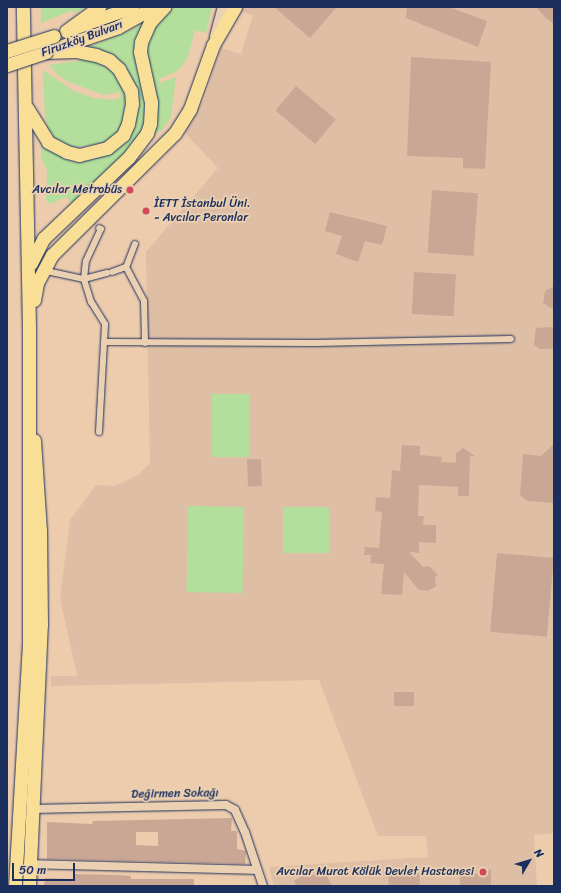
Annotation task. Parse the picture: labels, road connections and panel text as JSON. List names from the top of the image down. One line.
{"streets":{"main road":["Firuzköy Bulvarı"],"street":["Değirmen Sokağı"]},"places":["Avcılar Metrobüs","İETT İstanbul Üni. - Avcılar Peronlar","Avcılar Murat Kölük Devlet Hastanesi"],"scale_bar":"50 m","north":"top right"}
